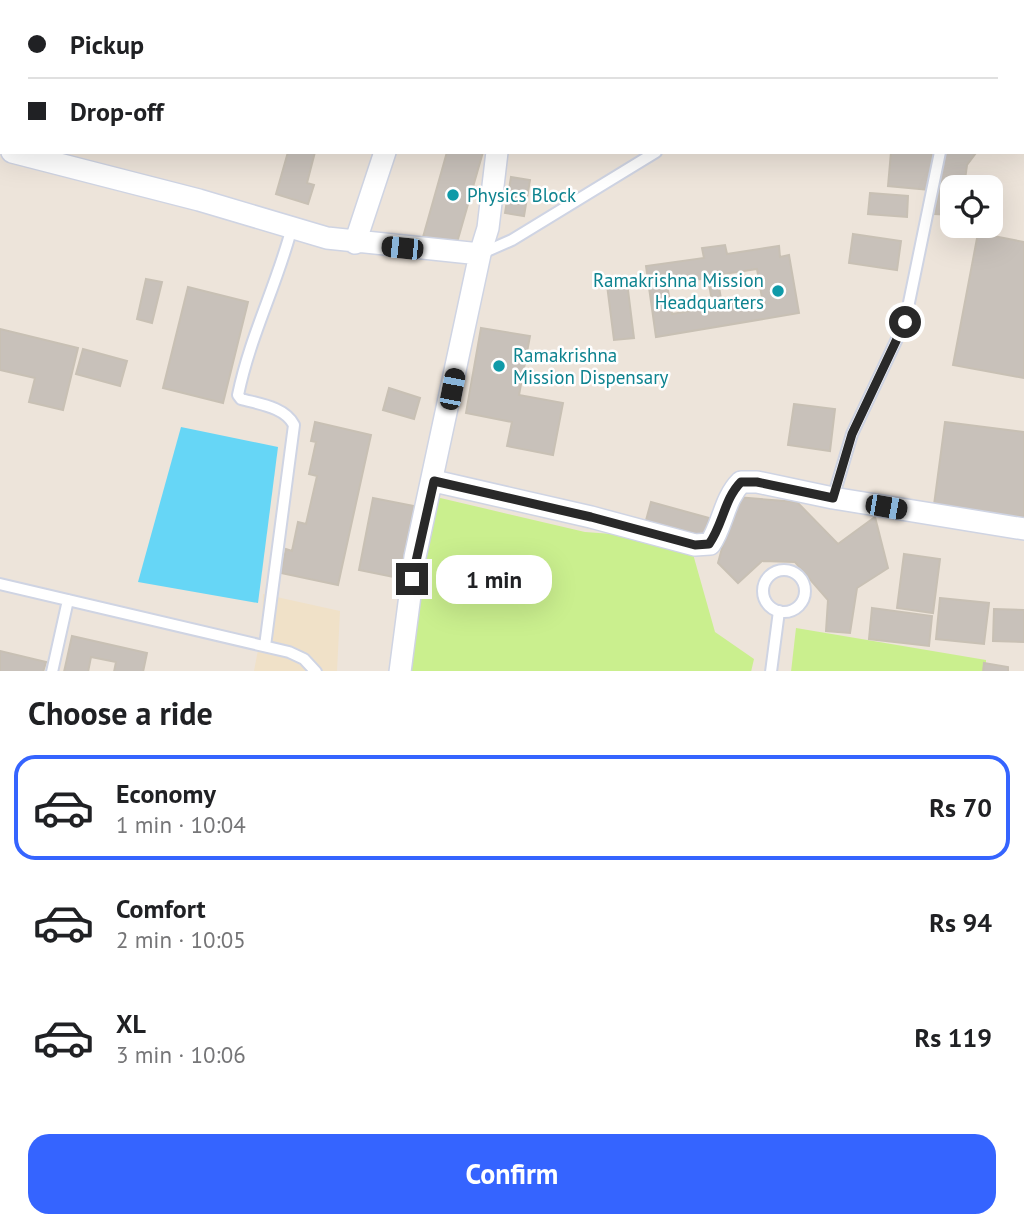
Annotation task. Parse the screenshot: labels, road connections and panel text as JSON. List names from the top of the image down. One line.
{"places":["Physics Block","Ramakrishna Mission Headquarters","Ramakrishna Mission Dispensary"],"page":{"banner":["Pickup","Drop-off"],"bubble":"1 min","heading":"Choose a ride","list":[{"name":"Economy","note":"1 min · 10:04","value":"Rs 70"},{"name":"Comfort","note":"2 min · 10:05","value":"Rs 94"},{"name":"XL","note":"3 min · 10:06","value":"Rs 119"}],"buttons":"Confirm"}}
